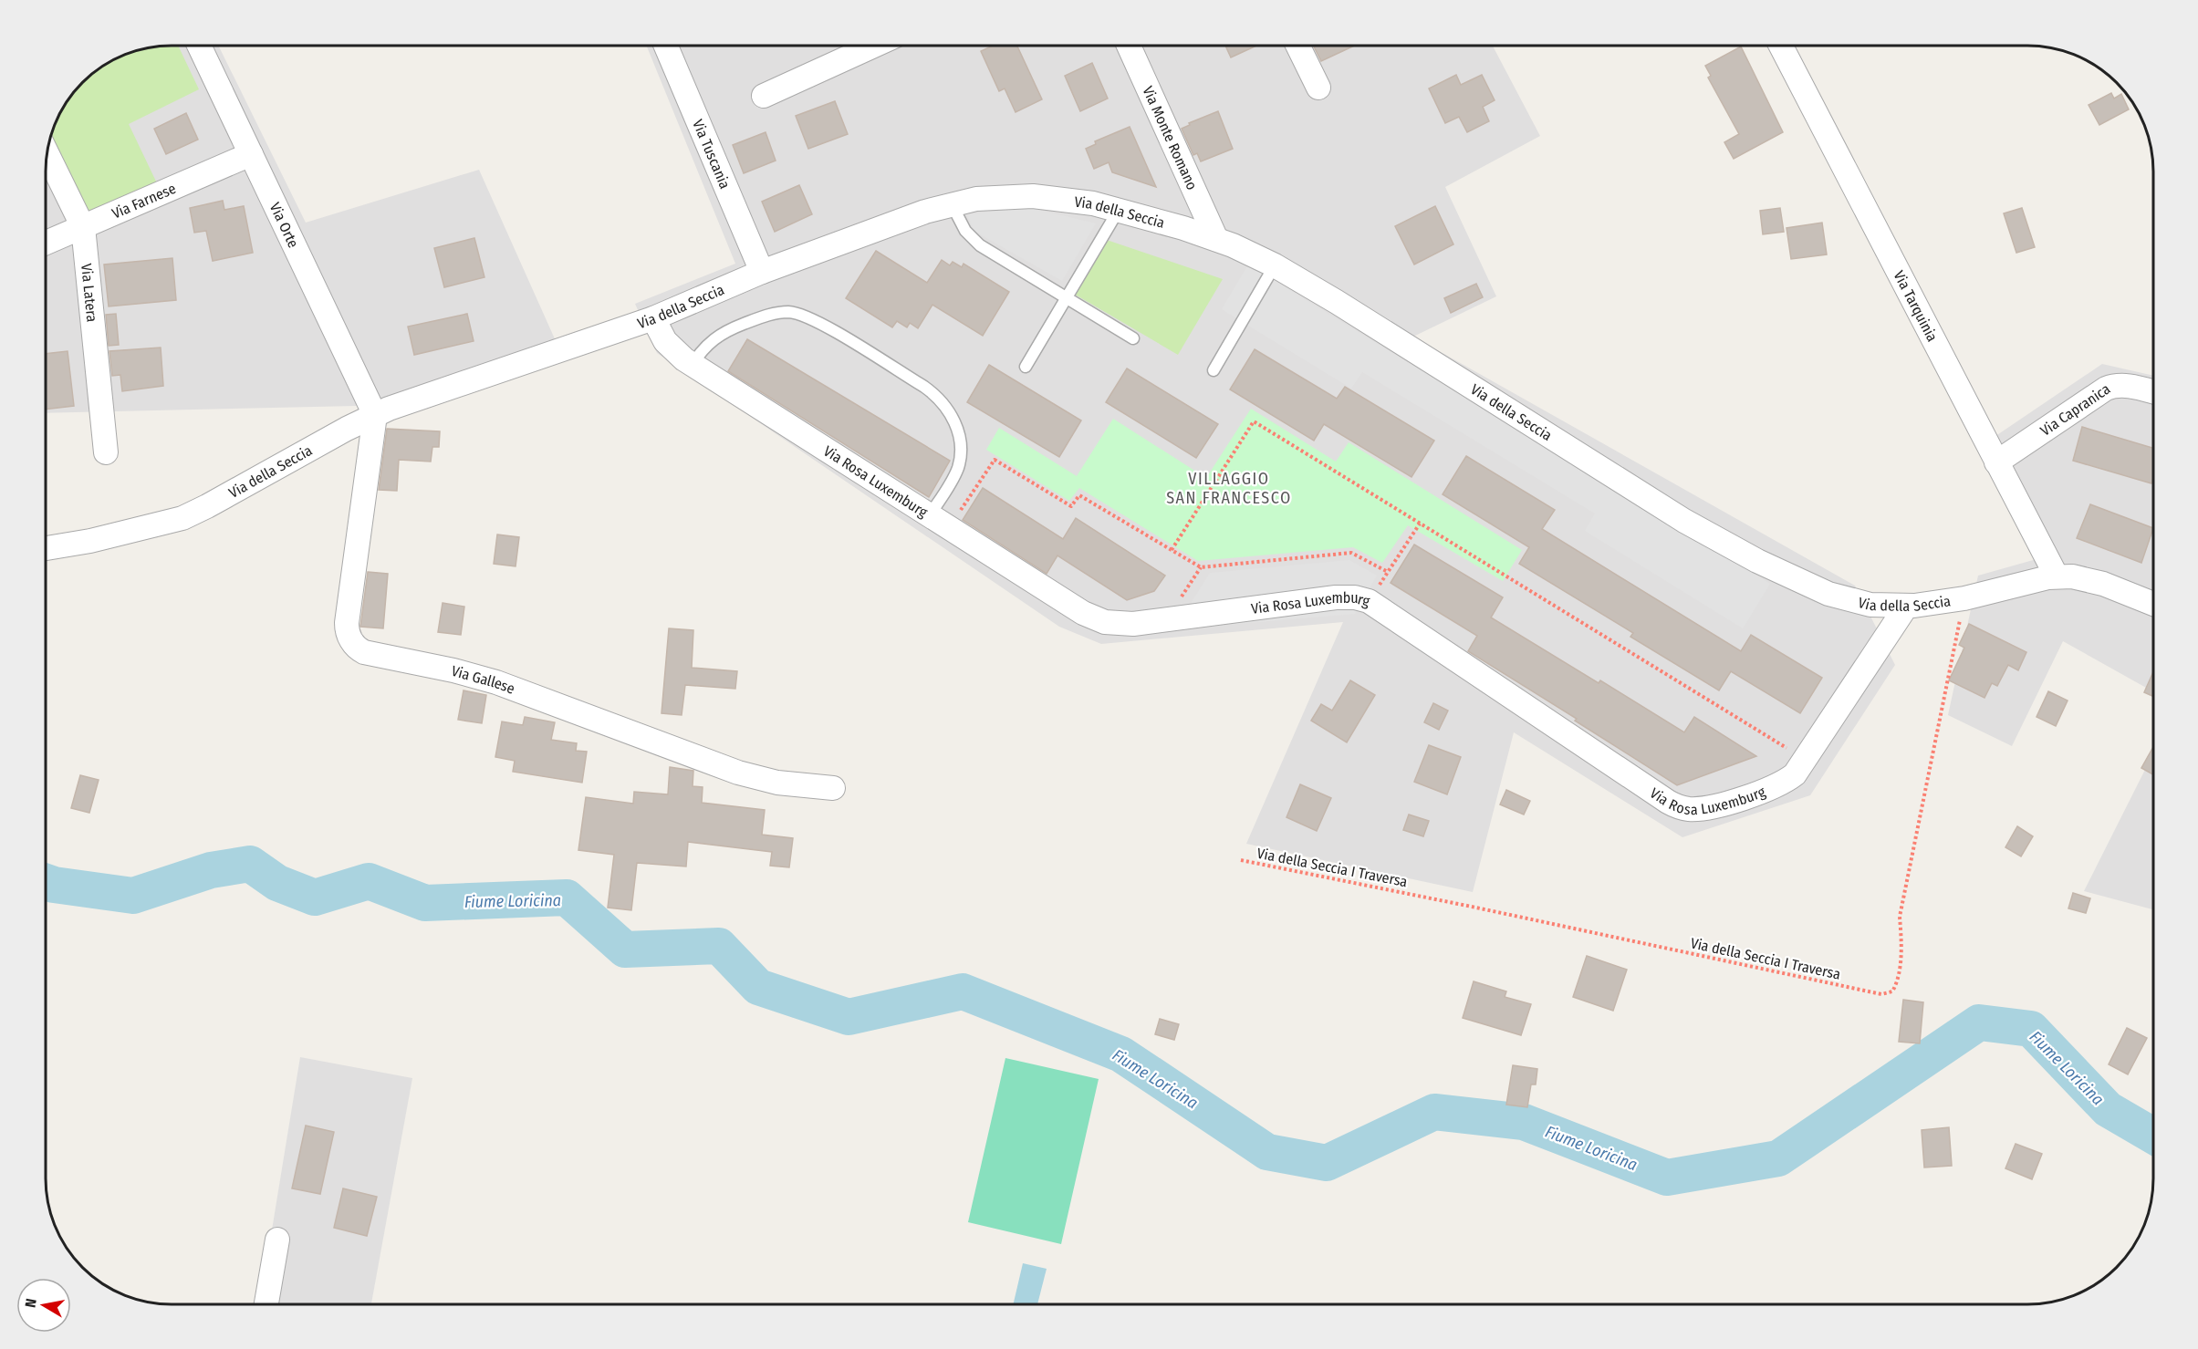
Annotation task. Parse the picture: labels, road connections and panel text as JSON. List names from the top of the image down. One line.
{"streets":{"street":["Via Monte Romano","Via Tuscania","Via Farnese","Via della Seccia","Via Orte","Via Latera","Via Tarquinia","Via Capranica","Via Rosa Luxemburg","Via Gallese"],"path":["Via della Seccia I Traversa"]},"crossings":[["Via Monte Romano","Via della Seccia"],["Via Tuscania","Via della Seccia"],["Via Farnese","Via Orte"],["Via Farnese","Via Latera"],["Via della Seccia","Via Orte"],["Via della Seccia","Via Tarquinia"],["Via della Seccia","Via Rosa Luxemburg"],["Via della Seccia","Via Gallese"],["Via della Seccia","Via della Seccia I Traversa"],["Via Orte","Via Gallese"],["Via Tarquinia","Via Capranica"]],"districts":["VILLAGGIO SAN FRANCESCO"],"water":["Fiume Loricina"],"north":"left"}
